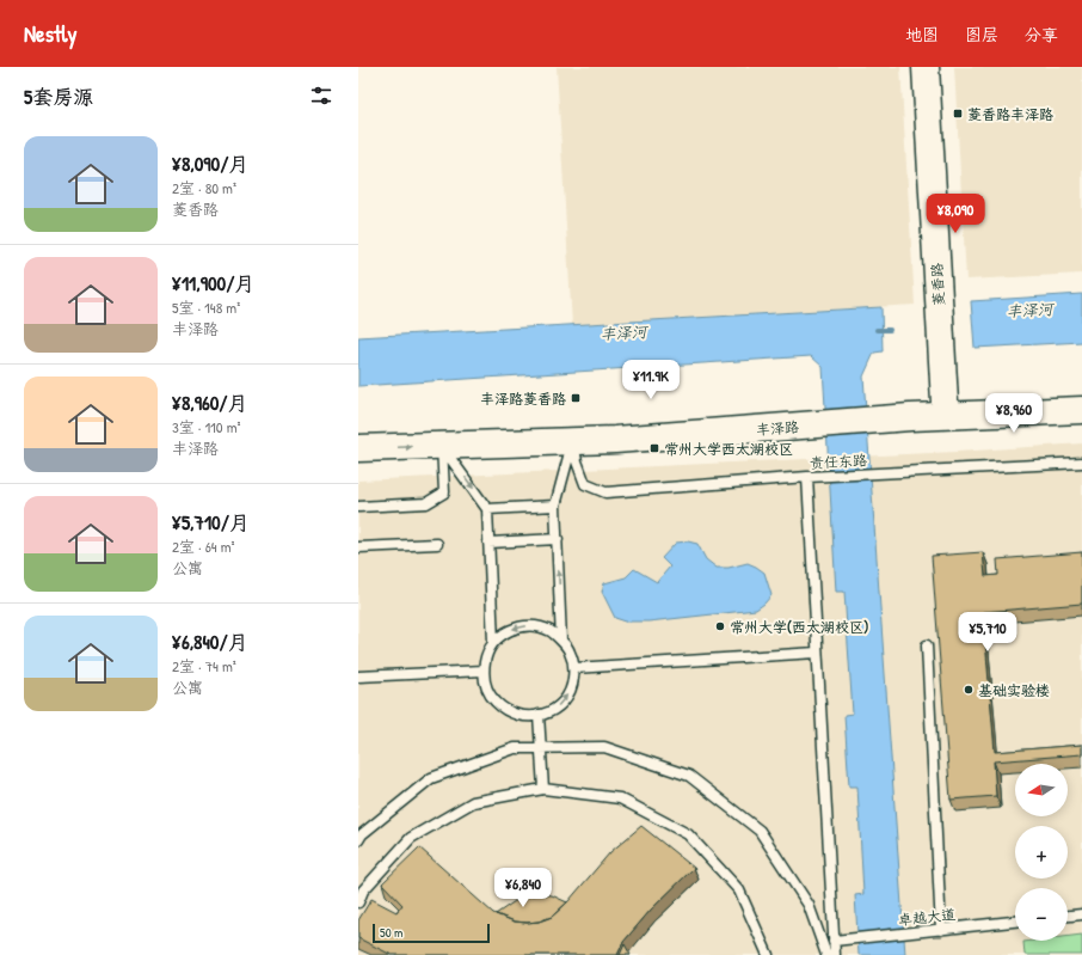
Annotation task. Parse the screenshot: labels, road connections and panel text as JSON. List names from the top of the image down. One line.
{"streets":{"street":["菱香路","丰泽路"],"lane":["责任东路","卓越大道"]},"crossings":[["菱香路","丰泽路"],["丰泽路","责任东路"]],"water":["丰泽河"],"places":{"transit":["菱香路丰泽路","丰泽路菱香路","常州大学西太湖校区"],"other":["常州大学(西太湖校区)","基础实验楼"]},"scale_bar":"50 m","north":"left","page":{"header":"Nestly","nav":["地图","图层","分享"],"heading":"5套房源","list":[{"name":"¥8,090/月","note":"2室 · 80 m² · 菱香路"},{"name":"¥11,900/月","note":"5室 · 148 m² · 丰泽路"},{"name":"¥8,960/月","note":"3室 · 110 m² · 丰泽路"},{"name":"¥5,710/月","note":"2室 · 64 m² · 公寓"},{"name":"¥6,840/月","note":"2室 · 74 m² · 公寓"}],"price":["¥8,090","¥11.9K","¥8,960","¥5,710","¥6,840"],"map_buttons":["+","−"],"scale":"50 m"}}
